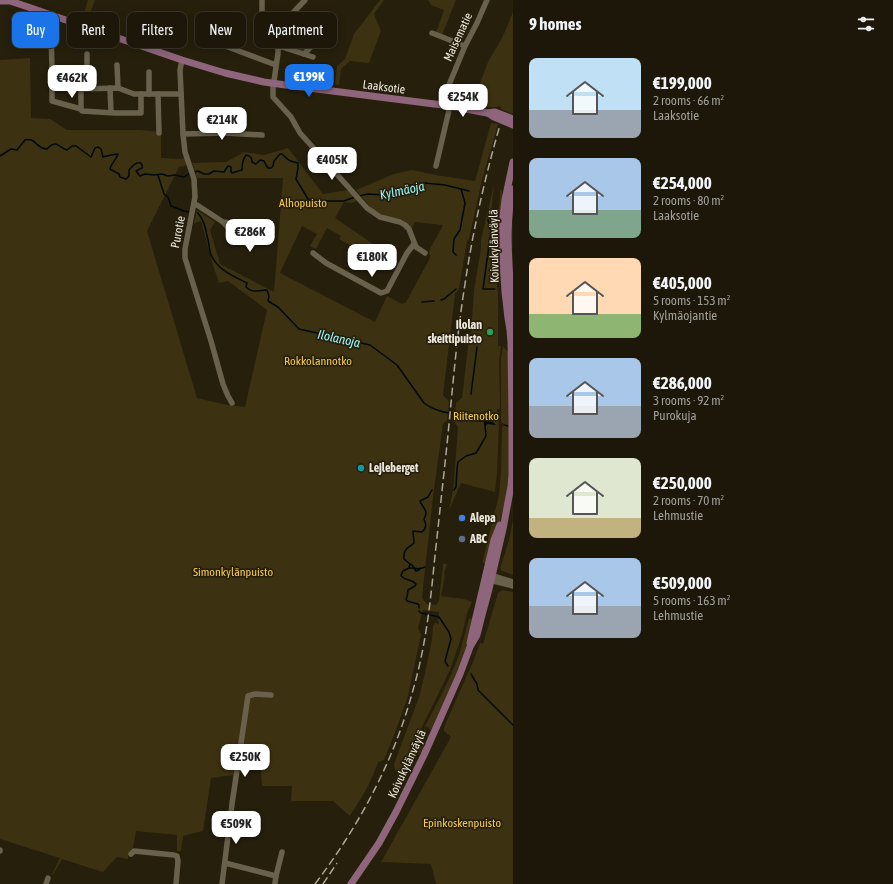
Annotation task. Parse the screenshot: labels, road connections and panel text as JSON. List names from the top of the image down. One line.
{"streets":{"main road":["Laaksotie","Koivukylänväylä"],"street":["Maisematie","Purotie"]},"crossings":[["Maisematie","Laaksotie"],["Laaksotie","Purotie"]],"water":["Kylmäoja","Ilolanoja"],"parks":["Alhopuisto","Rokkolannotko","Riitenotko","Simonkylänpuisto","Epinkoskenpuisto"],"places":["Ilolan skeittipuisto","Lejleberget","Alepa","ABC"],"page":{"heading":"9 homes","chip":["Buy","Rent","Filters","New","Apartment"],"list":[{"name":"€199,000","note":"2 rooms · 66 m² · Laaksotie"},{"name":"€254,000","note":"2 rooms · 80 m² · Laaksotie"},{"name":"€405,000","note":"5 rooms · 153 m² · Kylmäojantie"},{"name":"€286,000","note":"3 rooms · 92 m² · Purokuja"},{"name":"€250,000","note":"2 rooms · 70 m² · Lehmustie"},{"name":"€509,000","note":"5 rooms · 163 m² · Lehmustie"}],"price":["€199K","€462K","€254K","€214K","€405K","€286K","€180K","€250K","€509K"]}}
